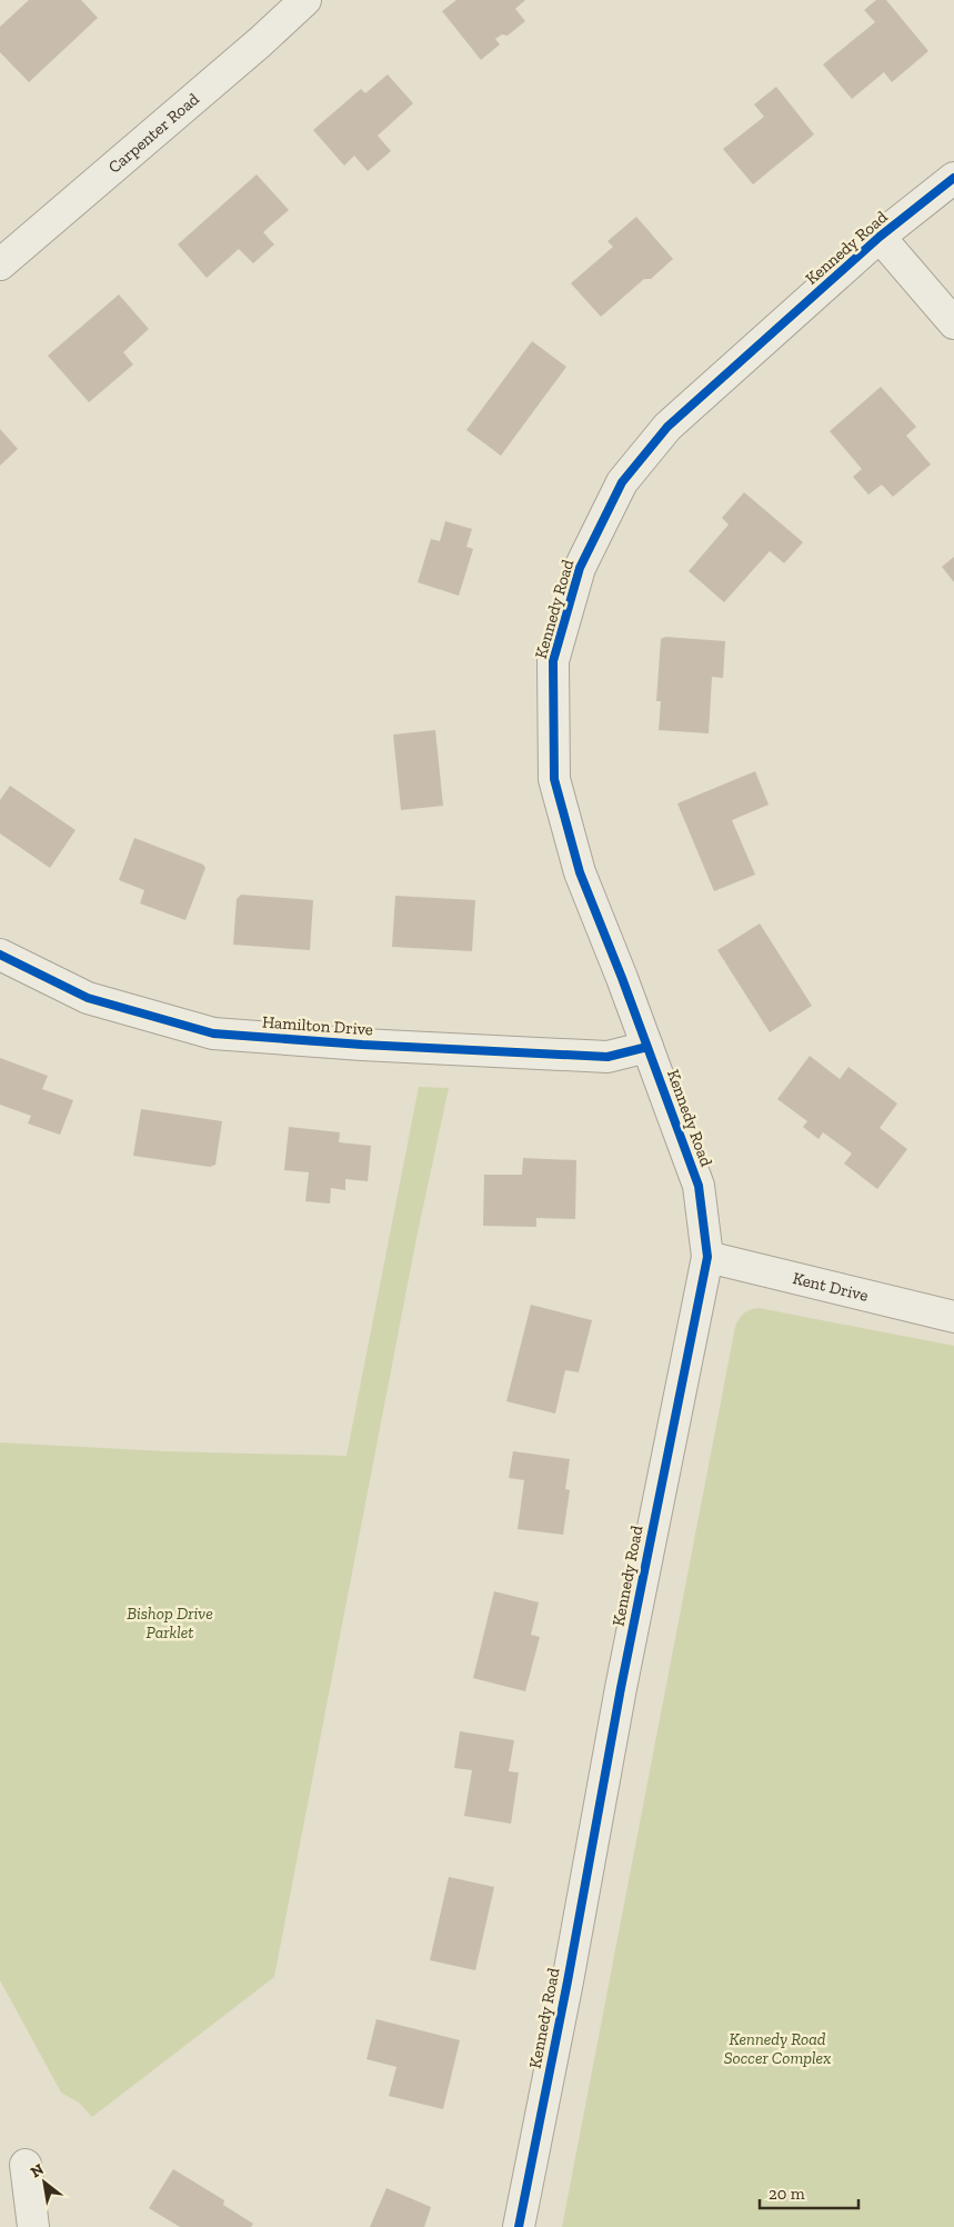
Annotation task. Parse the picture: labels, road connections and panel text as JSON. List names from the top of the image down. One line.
{"streets":{"street":["Carpenter Road","Kennedy Road","Hamilton Drive","Kent Drive"]},"crossings":[["Kennedy Road","Hamilton Drive"],["Kennedy Road","Kent Drive"]],"parks":["Bishop Drive Parklet","Kennedy Road Soccer Complex"],"scale_bar":"20 m","north":"top left"}
